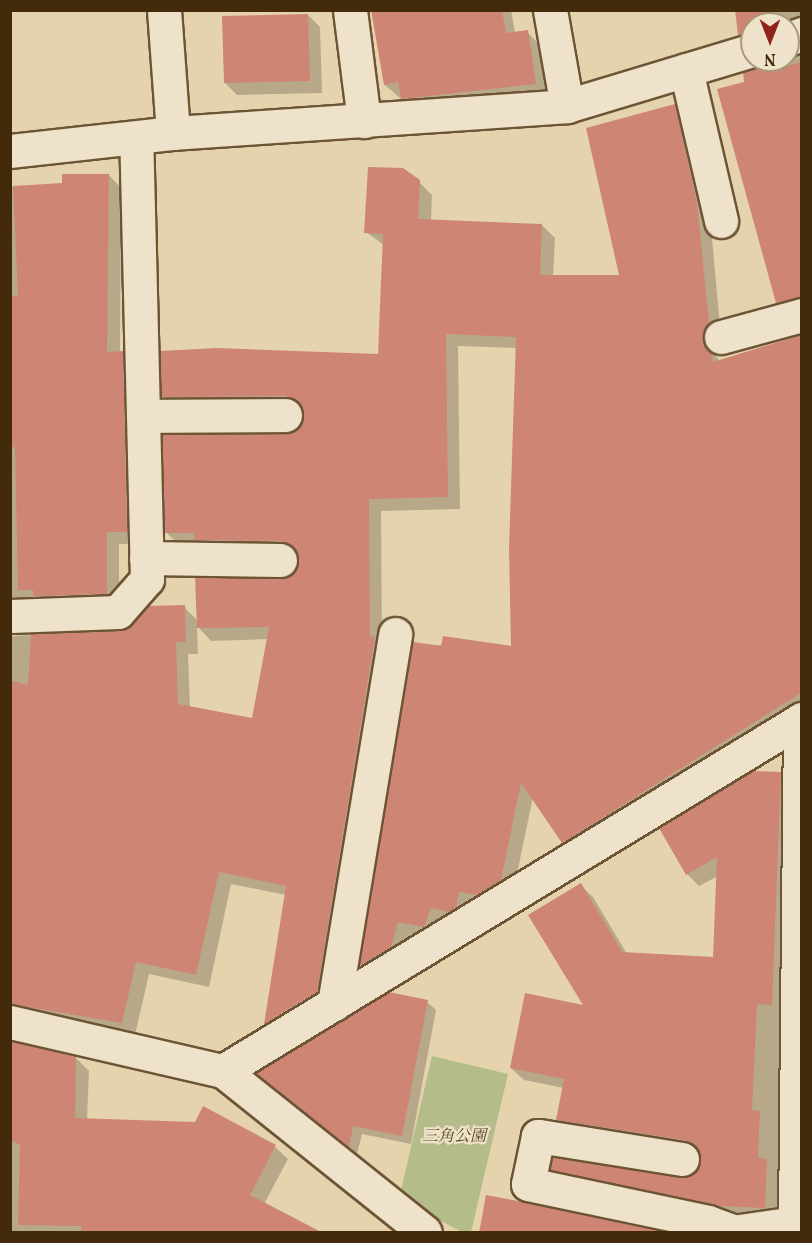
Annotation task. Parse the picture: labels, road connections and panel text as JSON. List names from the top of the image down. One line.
{"parks":["三角公園"],"north":"bottom"}
